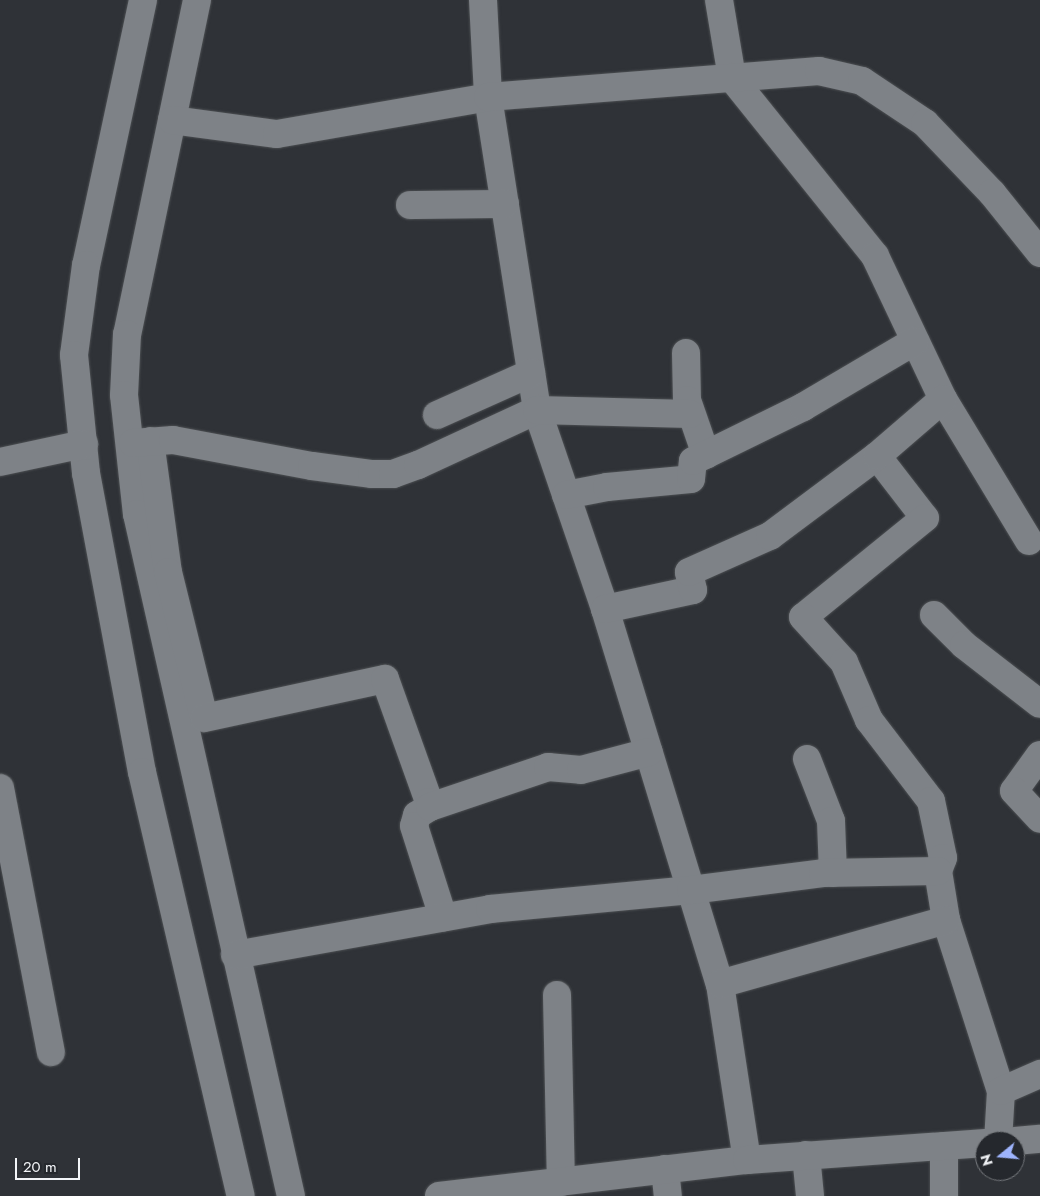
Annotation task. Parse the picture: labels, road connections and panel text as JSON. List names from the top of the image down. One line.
{"scale_bar":"20 m","north":"left"}
